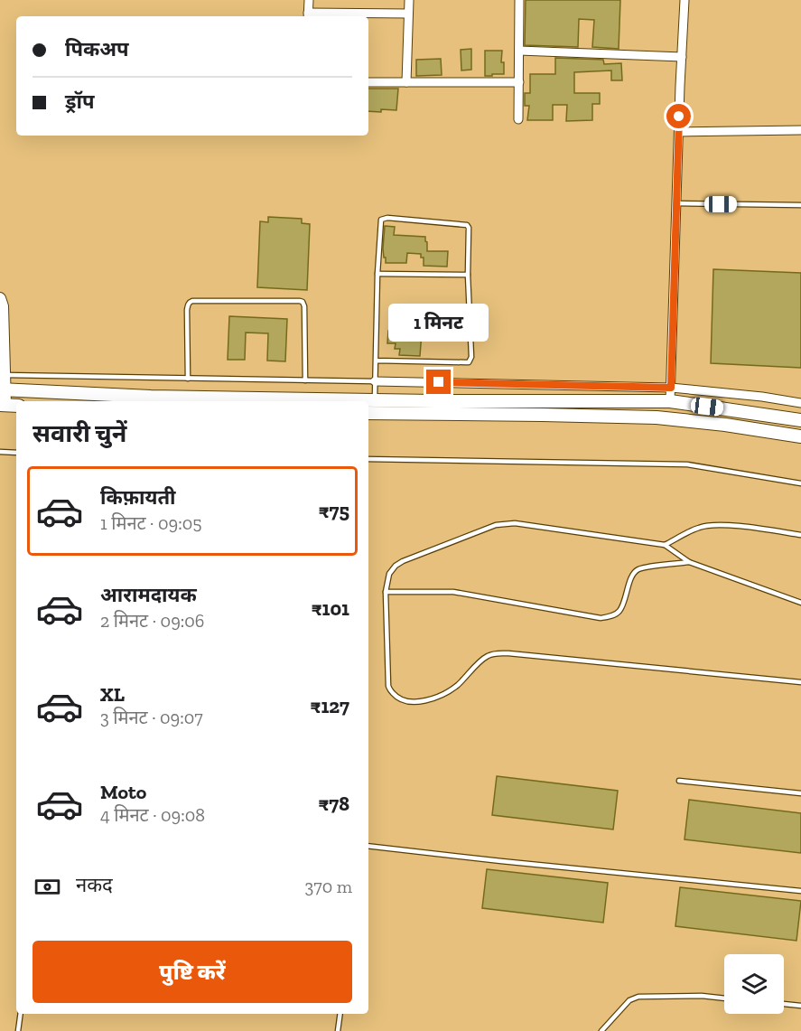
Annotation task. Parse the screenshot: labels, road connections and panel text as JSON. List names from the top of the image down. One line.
{"page":{"banner":["पिकअप","ड्रॉप"],"bubble":"1 मिनट","heading":"सवारी चुनें","list":[{"name":"किफ़ायती","note":"1 मिनट · 09:05","value":"₹75"},{"name":"आरामदायक","note":"2 मिनट · 09:06","value":"₹101"},{"name":"XL","note":"3 मिनट · 09:07","value":"₹127"},{"name":"Moto","note":"4 मिनट · 09:08","value":"₹78"}],"pay":["नकद","370 m"],"buttons":"पुष्टि करें"}}
